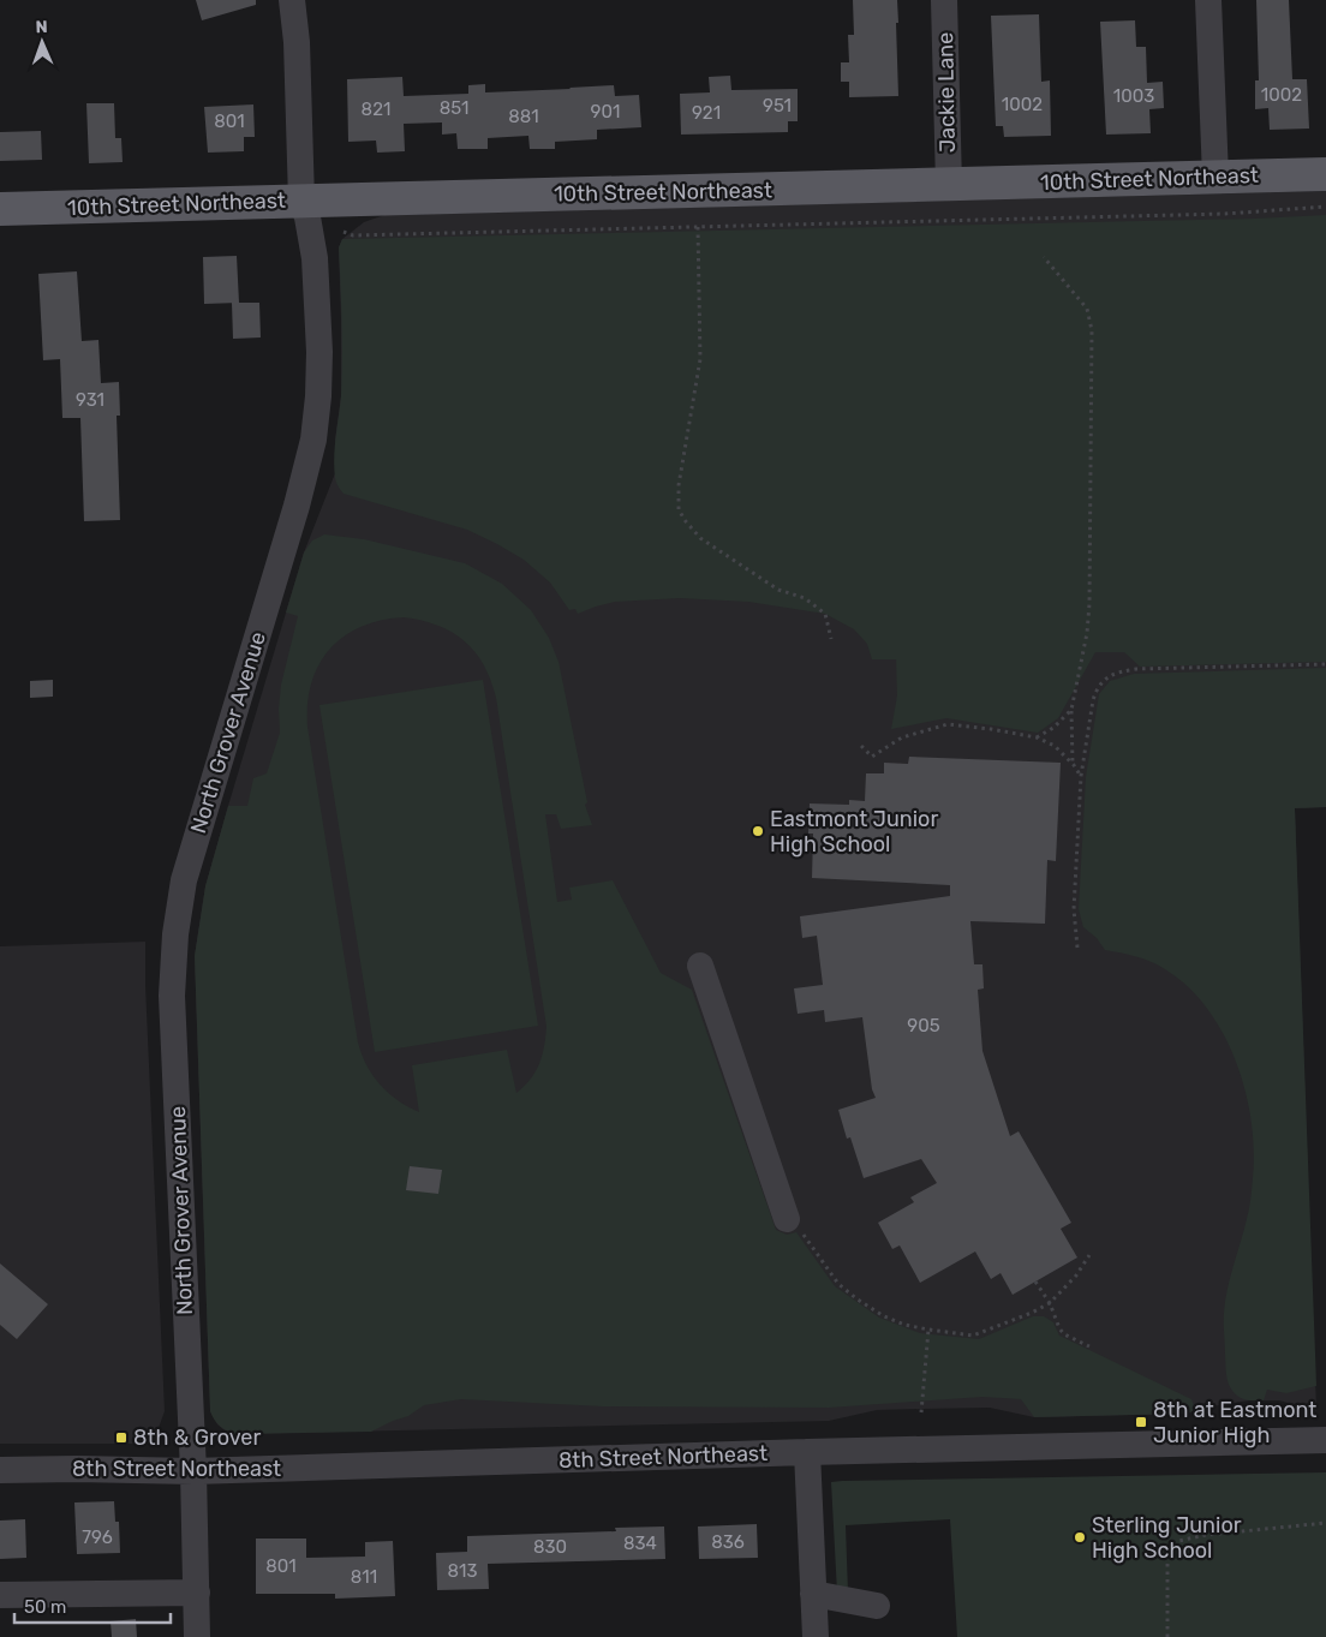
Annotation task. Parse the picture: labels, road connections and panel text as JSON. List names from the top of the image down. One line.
{"streets":{"main road":["10th Street Northeast"],"street":["Jackie Lane","North Grover Avenue","8th Street Northeast"]},"crossings":[["Jackie Lane","10th Street Northeast"],["10th Street Northeast","North Grover Avenue"],["North Grover Avenue","8th Street Northeast"]],"places":{"other":["Eastmont Junior High School","Sterling Junior High School"],"transit":["8th at Eastmont Junior High","8th & Grover"]},"house_numbers":["1002","1003","1002","951","851","821","901","921","881","801","931","905","796","836","834","830","801","813","811"],"scale_bar":"50 m","north":"top"}
